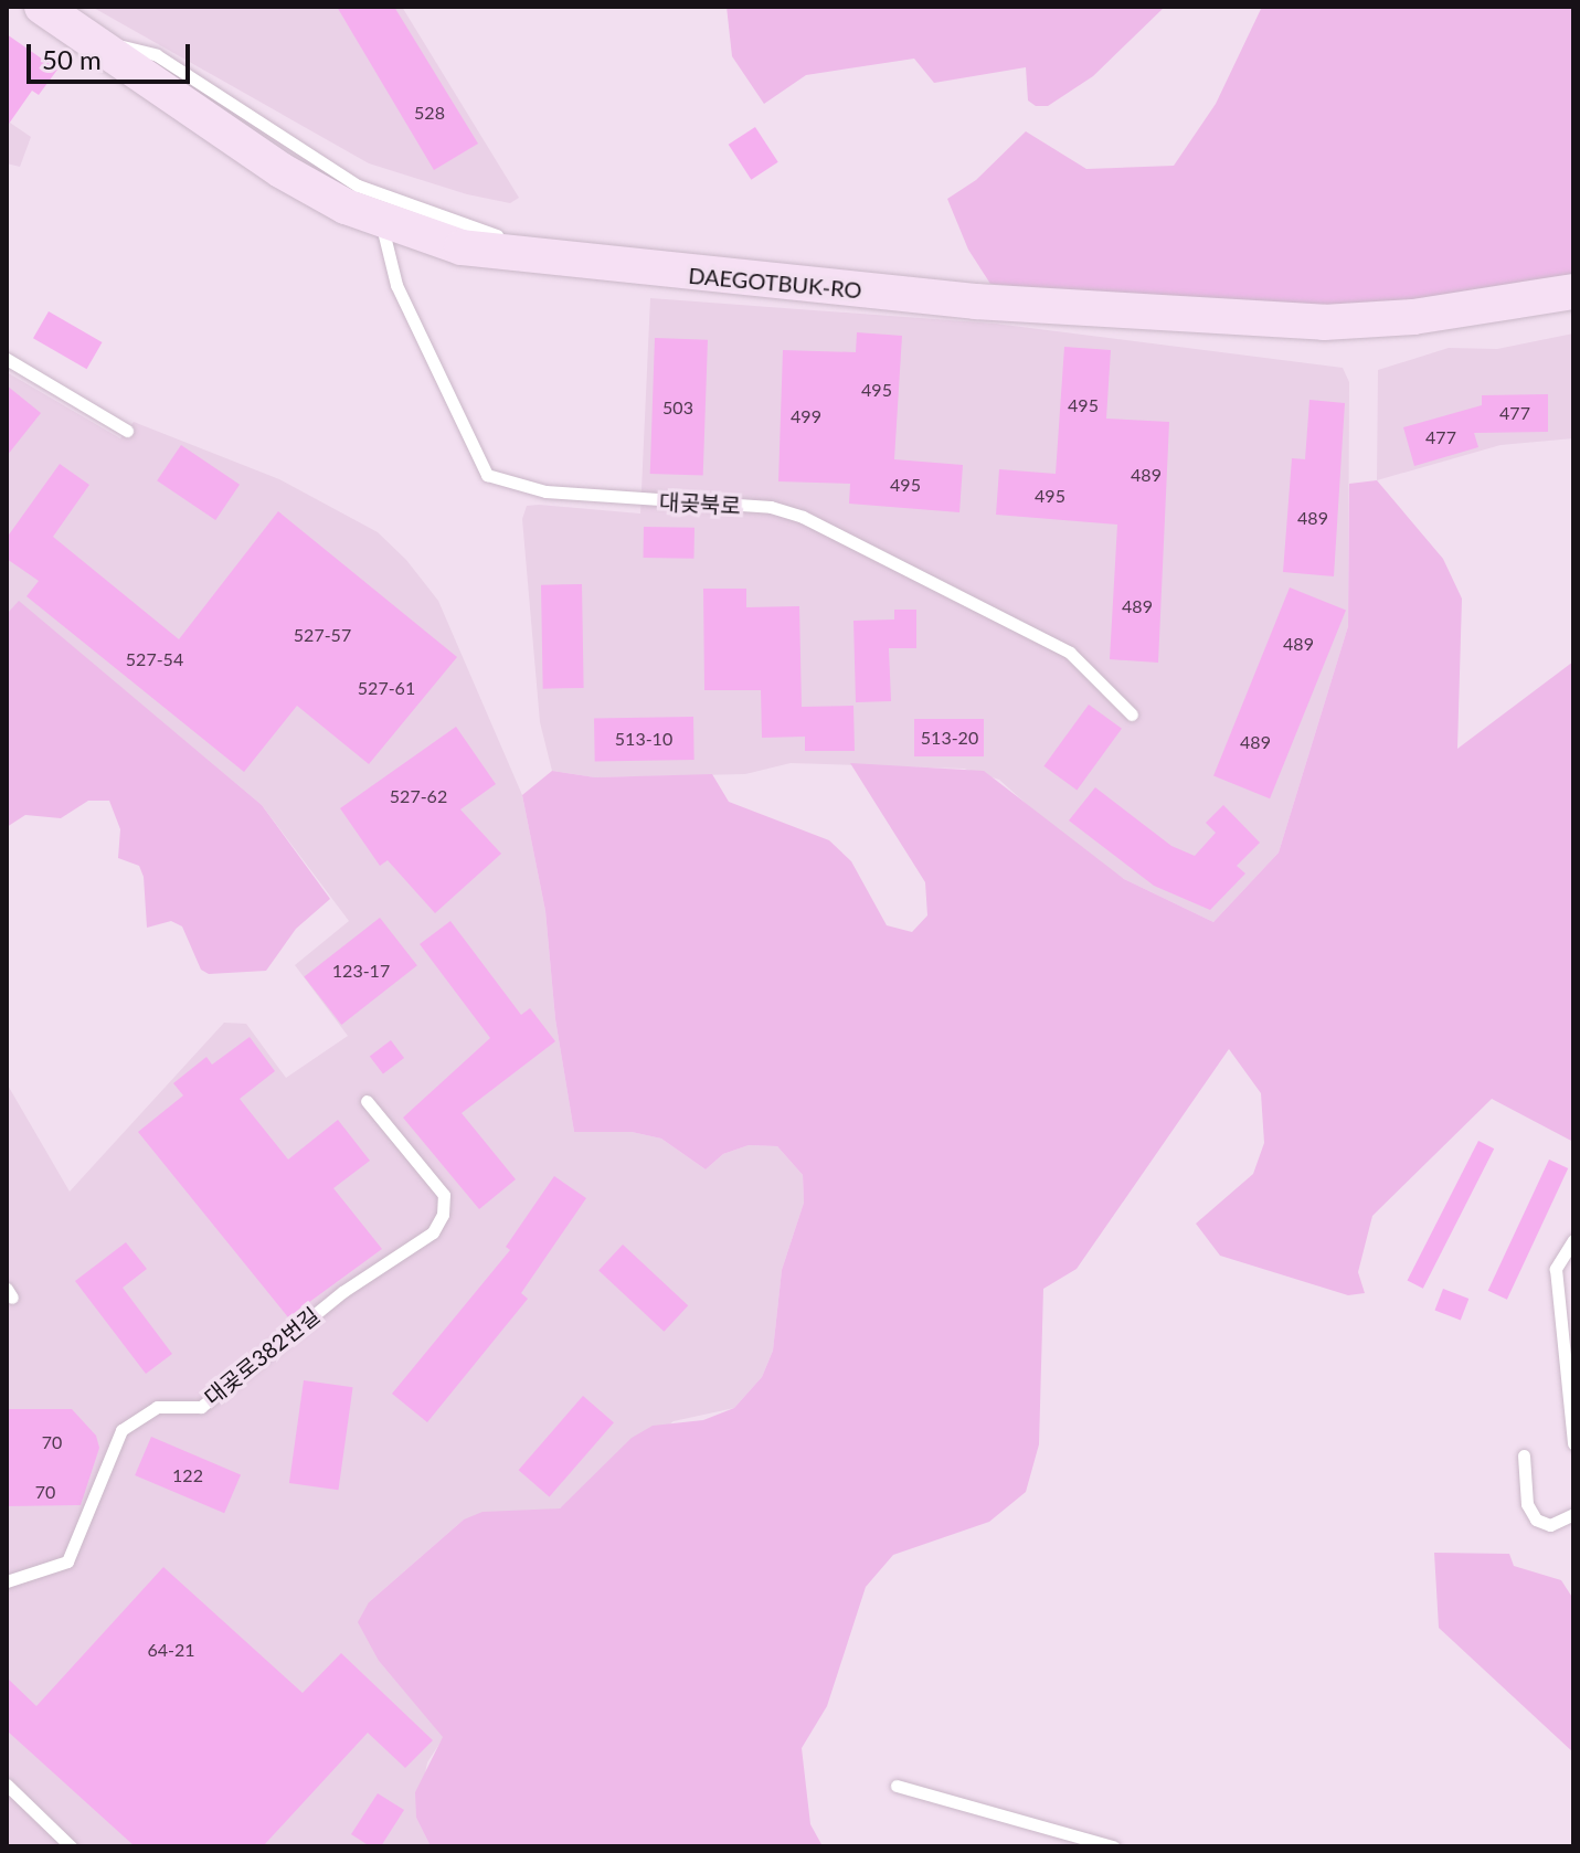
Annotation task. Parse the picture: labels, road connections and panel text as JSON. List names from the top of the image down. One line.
{"streets":{"street":["DAEGOTBUK-RO"],"lane":["대곶북로","대곶로382번길"]},"crossings":[["DAEGOTBUK-RO","대곶북로"]],"house_numbers":["528","495","495","503","477","499","477","489","495","495","489","489","527-57","489","527-54","527-61","513-20","513-10","489","527-62","123-17","70","122","70","64-21"],"scale_bar":"50 m"}
